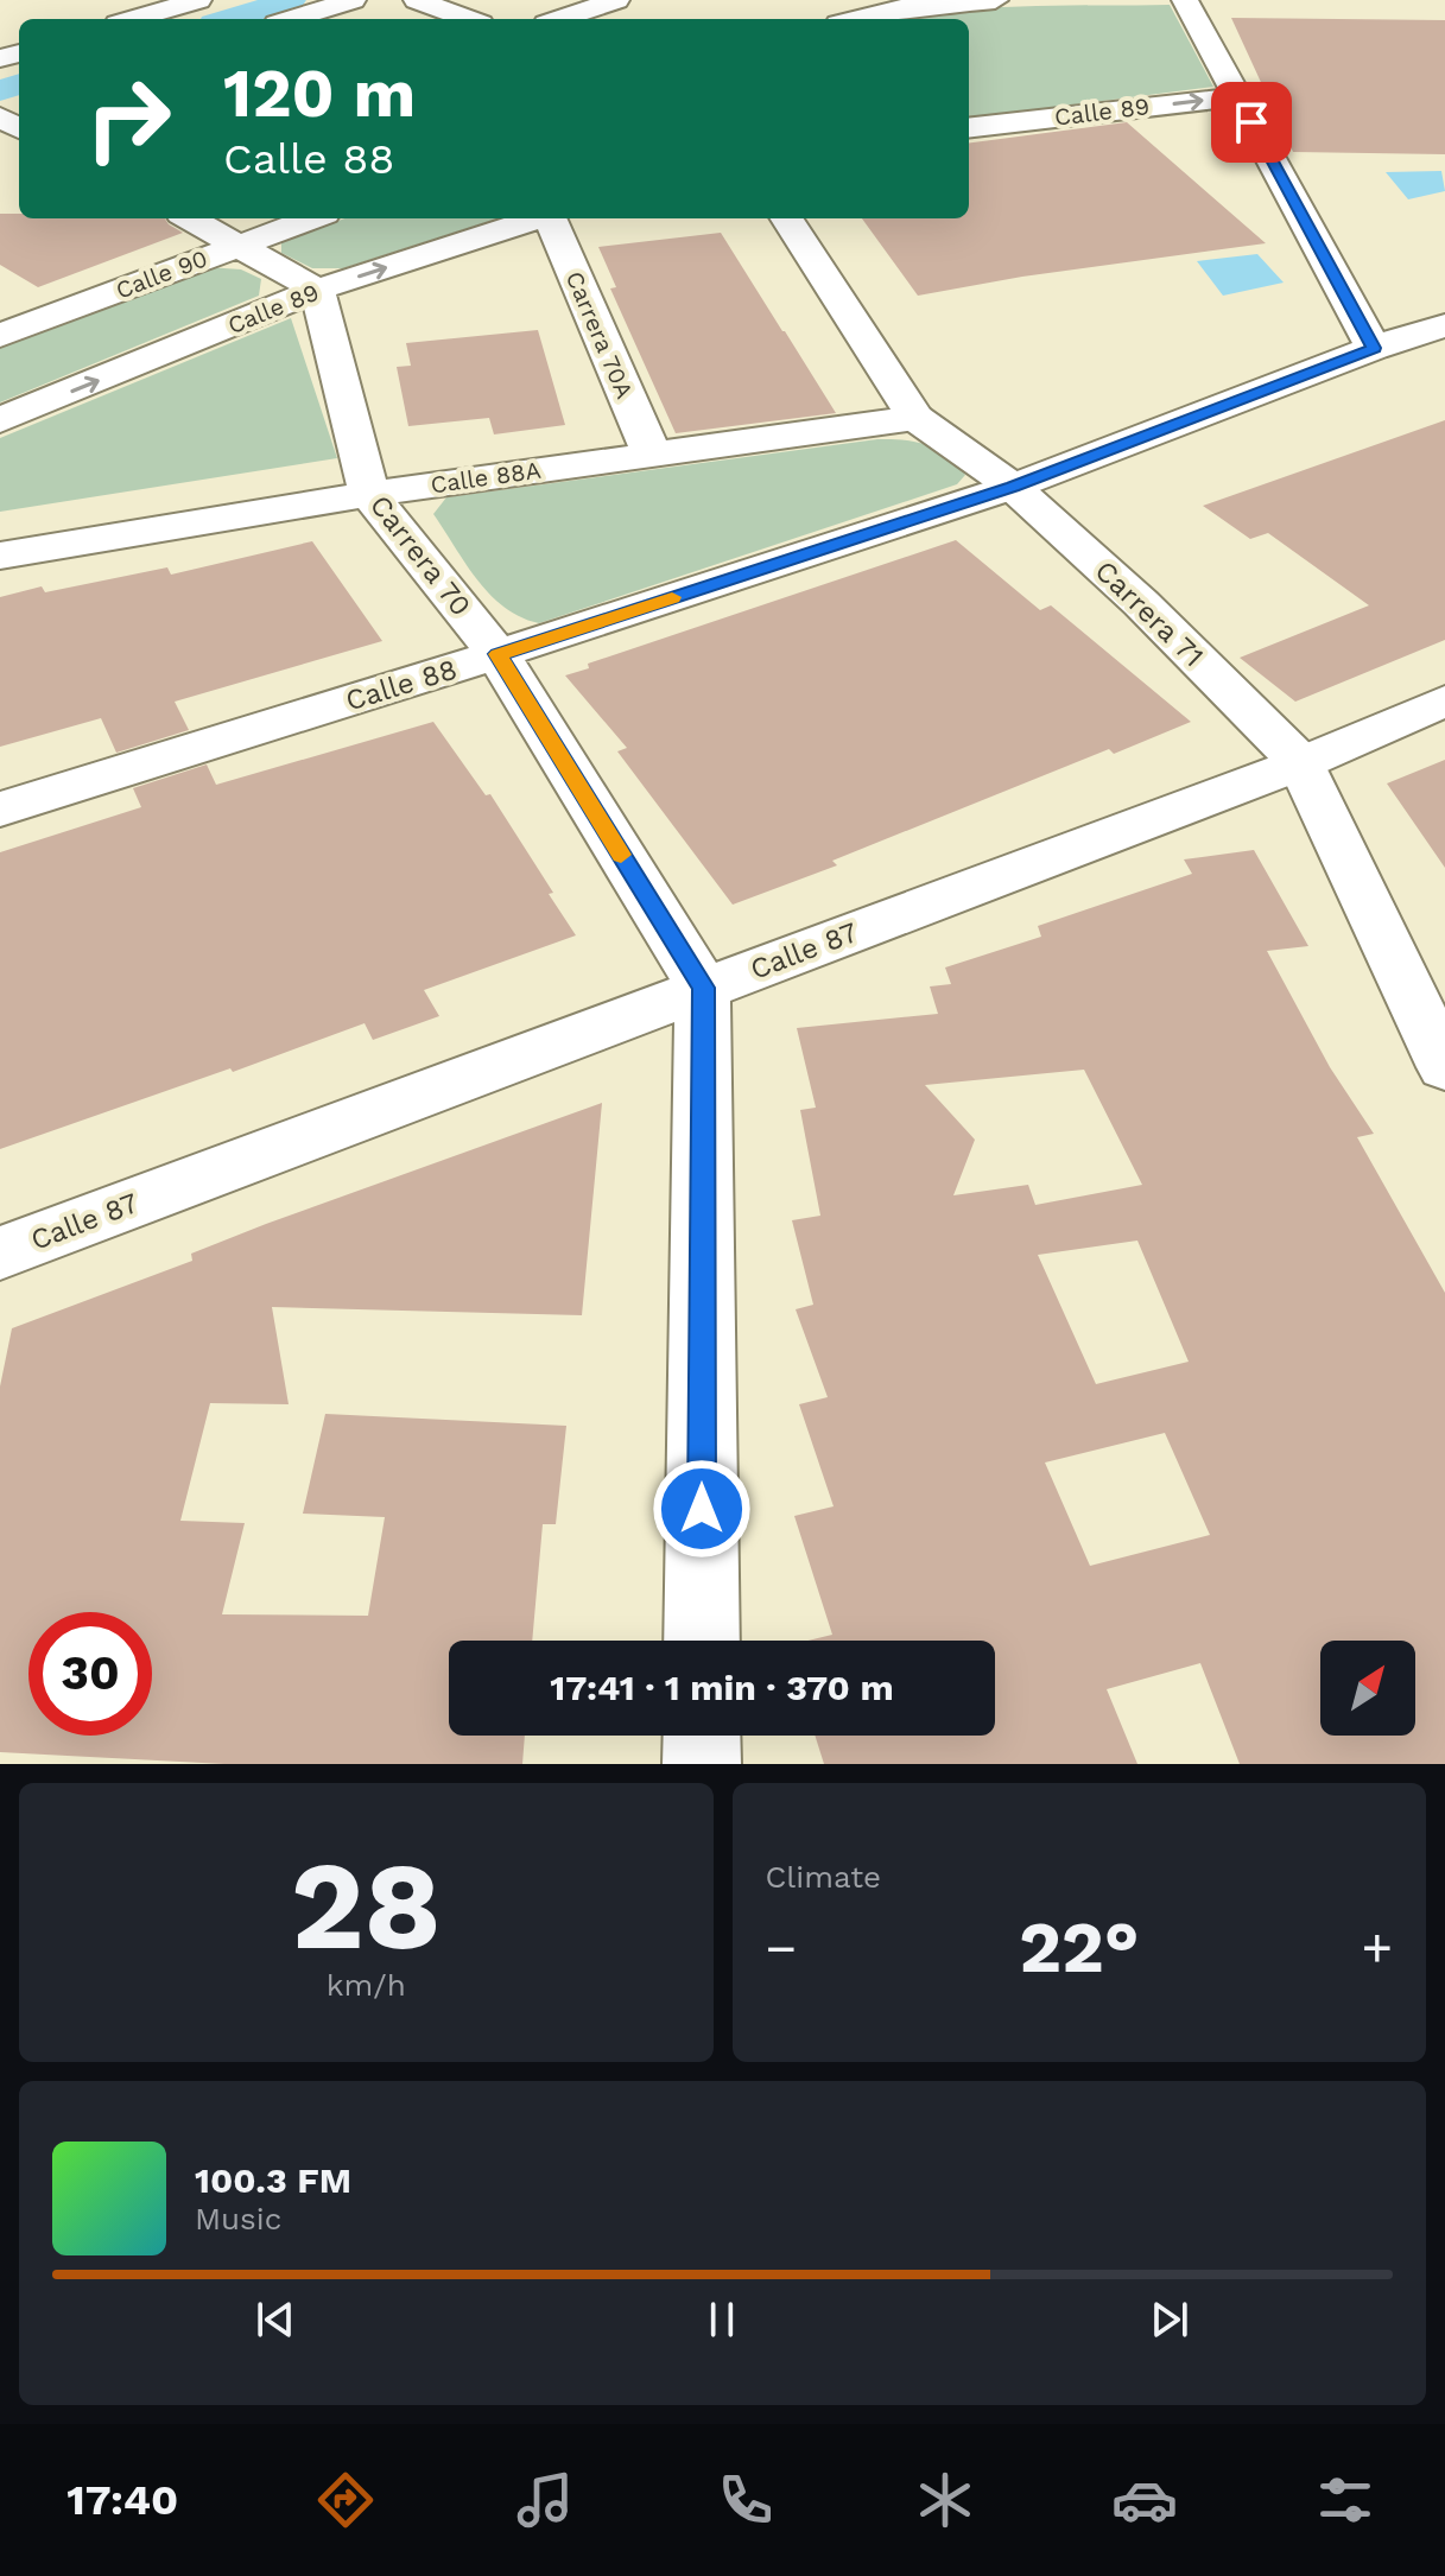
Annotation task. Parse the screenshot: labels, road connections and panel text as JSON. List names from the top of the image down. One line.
{"streets":{"street":["Calle 89","Calle 90","Carrera 70A","Calle 88A","Carrera 70","Carrera 71","Calle 88","Calle 87"]},"crossings":[["Calle 89","Carrera 70"],["Carrera 70A","Calle 88A"],["Calle 88A","Carrera 70"],["Calle 88A","Carrera 71"],["Carrera 70","Calle 88"],["Carrera 70","Calle 87"],["Carrera 71","Calle 88"],["Carrera 71","Calle 87"]],"one_way":["Calle 89"],"north":"top right","page":{"turn":["120 m","Calle 88"],"limit":"30","trip":"17:41 · 1 min · 370 m","tile":[["28","km/h"],"Climate"],"heat":["−","22°","+"],"song":["100.3 FM","Music"],"tabs":"17:40"}}
